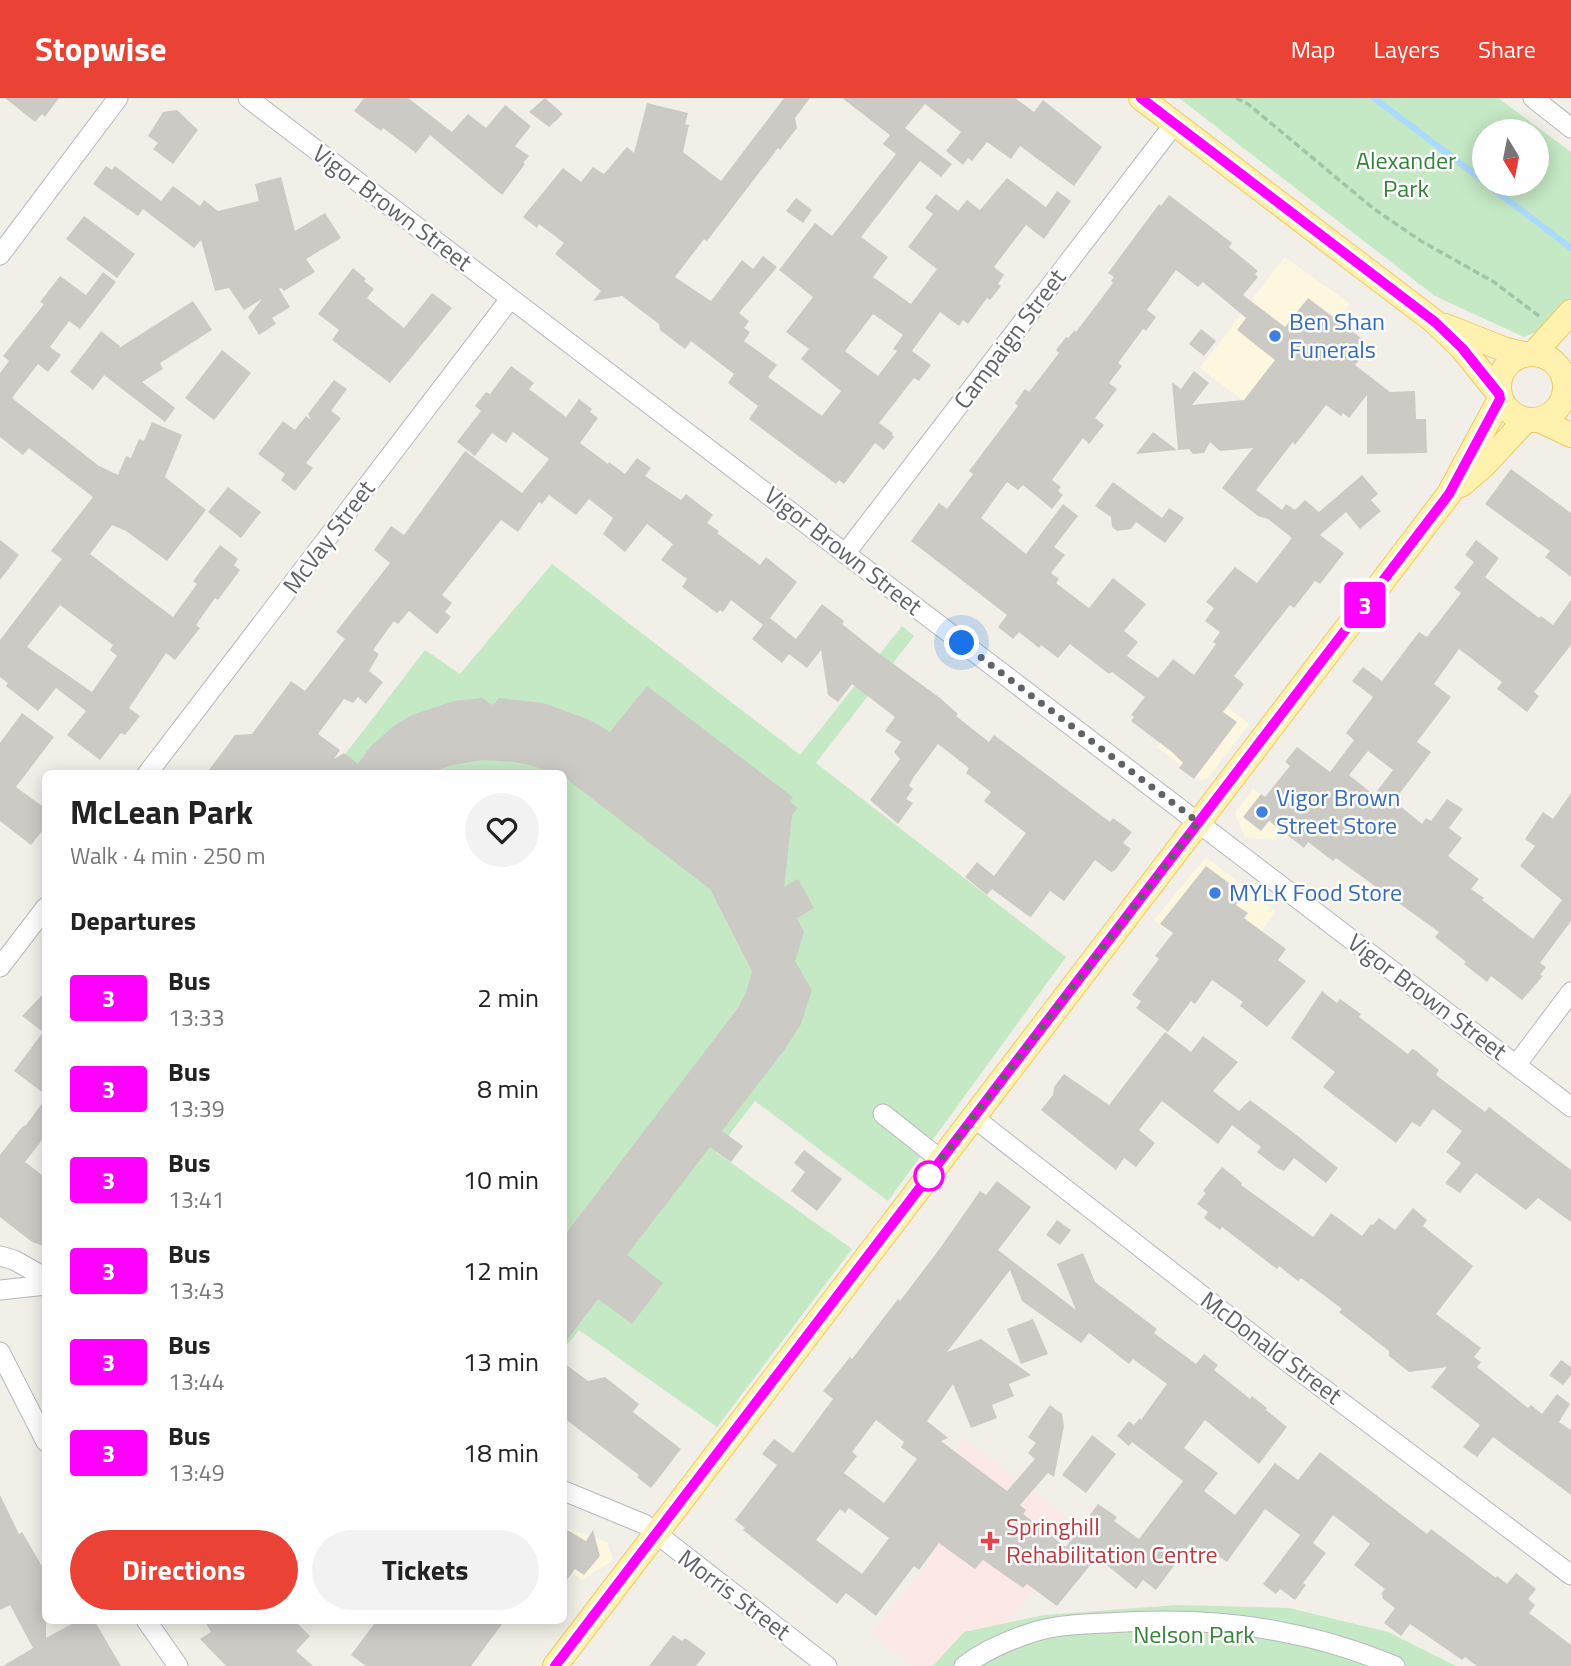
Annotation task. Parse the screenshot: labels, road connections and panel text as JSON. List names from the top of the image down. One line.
{"streets":{"street":["Vigor Brown Street","Campaign Street","McVay Street","McDonald Street","Morris Street"]},"crossings":[["Vigor Brown Street","Campaign Street"],["Vigor Brown Street","McVay Street"]],"parks":["Alexander Park","Nelson Park"],"places":{"other":["Ben Shan Funerals","Vigor Brown Street Store","MYLK Food Store"],"health":["Springhill Rehabilitation Centre"]},"lines":["bus line 3"],"north":"bottom","page":{"header":"Stopwise","nav":["Map","Layers","Share"],"on_map":"3","heading":[["McLean Park","Walk · 4 min · 250 m"],"Departures"],"list":[{"mark":"3","name":"Bus","note":"13:33","value":"2 min"},{"mark":"3","name":"Bus","note":"13:39","value":"8 min"},{"mark":"3","name":"Bus","note":"13:41","value":"10 min"},{"mark":"3","name":"Bus","note":"13:43","value":"12 min"},{"mark":"3","name":"Bus","note":"13:44","value":"13 min"},{"mark":"3","name":"Bus","note":"13:49","value":"18 min"}],"buttons":["Directions","Tickets"]}}
